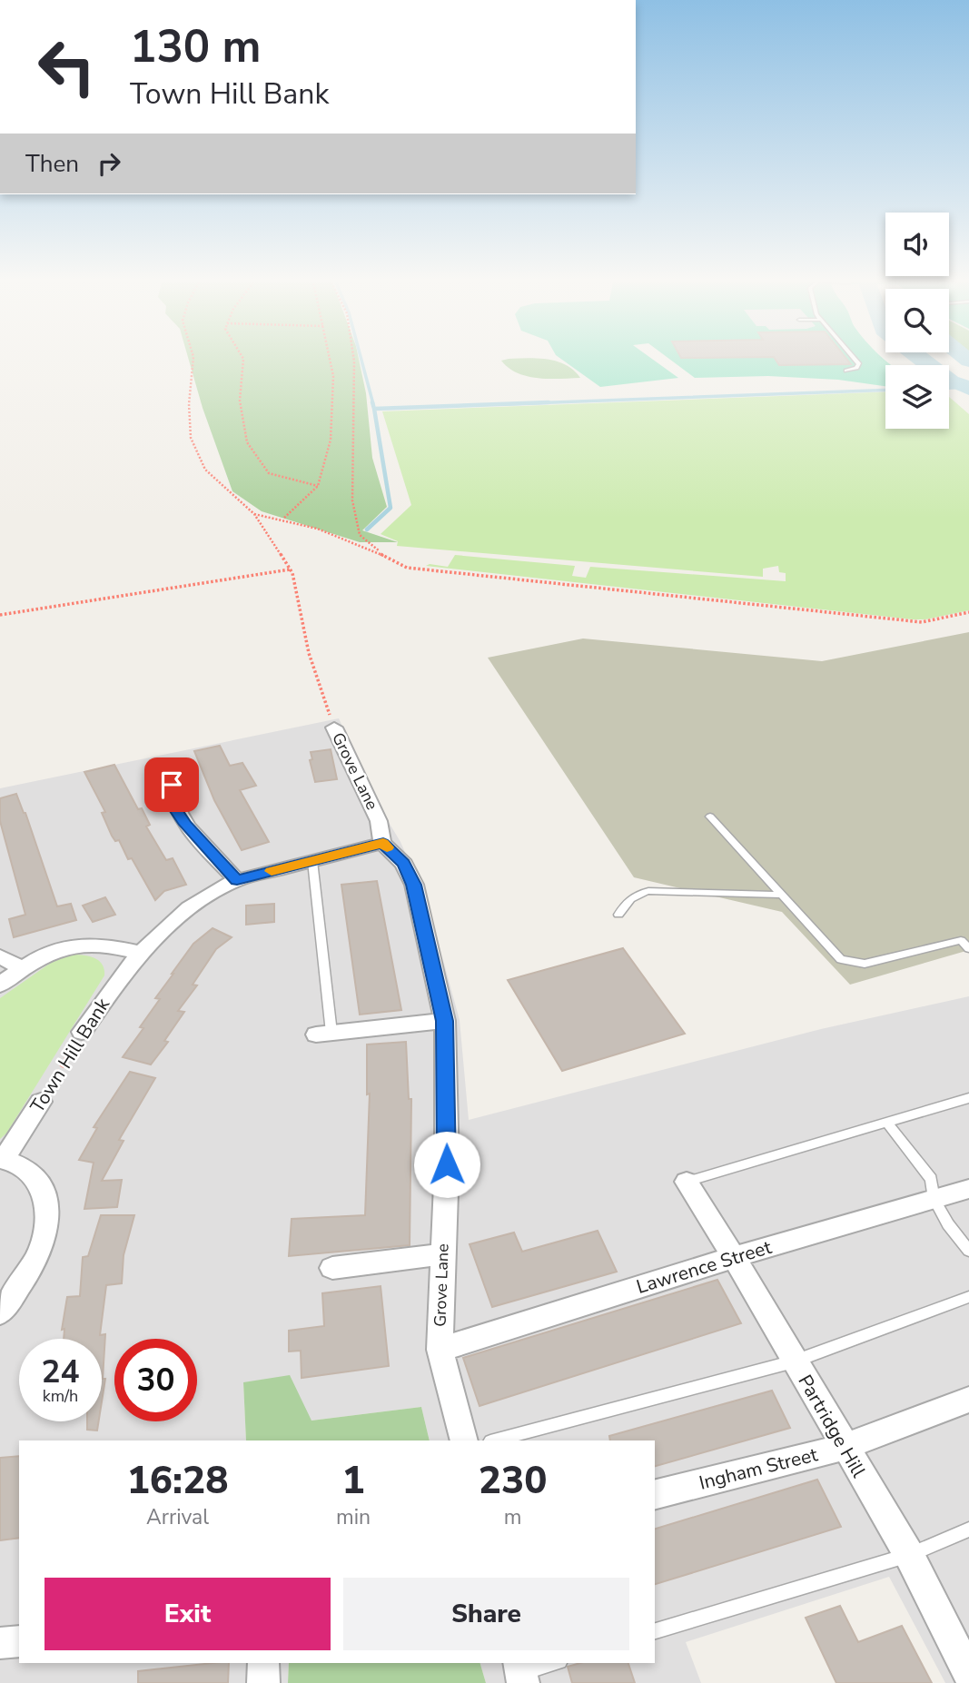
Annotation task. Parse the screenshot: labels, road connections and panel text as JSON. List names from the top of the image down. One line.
{"streets":{"street":["Grove Lane","Town Hill Bank","Lawrence Street","Partridge Hill","Ingham Street"]},"crossings":[["Grove Lane","Town Hill Bank"],["Grove Lane","Lawrence Street"],["Lawrence Street","Partridge Hill"],["Partridge Hill","Ingham Street"]],"page":{"turn":["130 m","Town Hill Bank"],"then":"Then","speed":"24 km/h","limit":"30","eta":["16:28","Arrival","1","min","230","m"],"buttons":["Exit","Share"]}}
